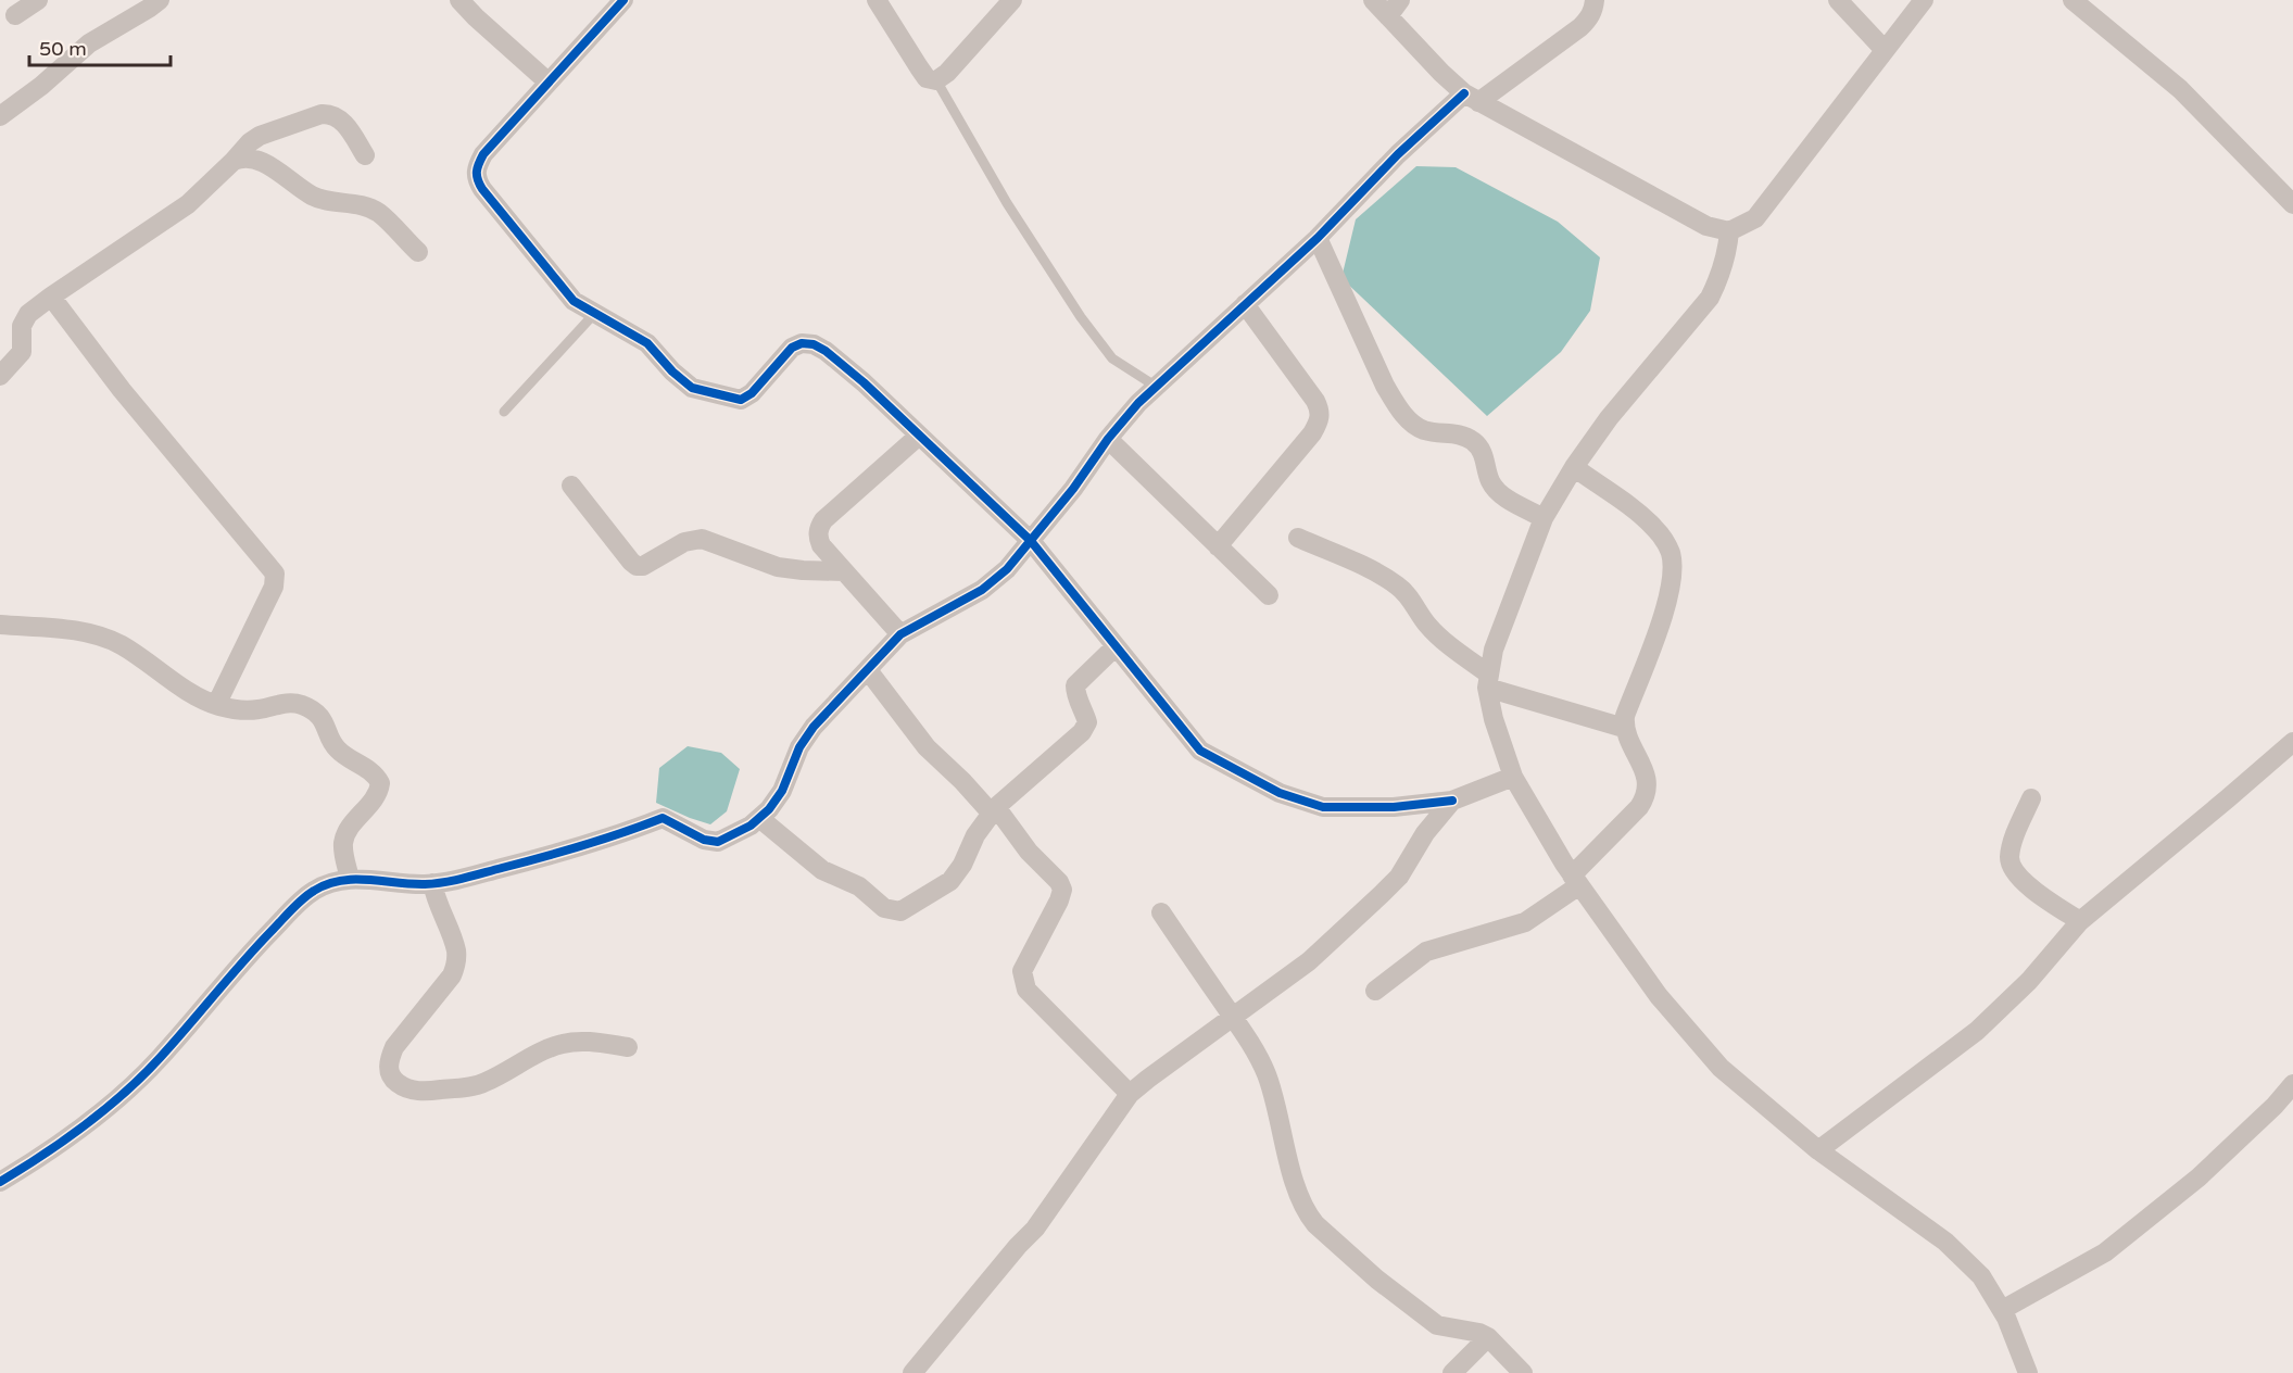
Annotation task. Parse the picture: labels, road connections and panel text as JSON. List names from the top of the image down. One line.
{"scale_bar":"50 m"}
